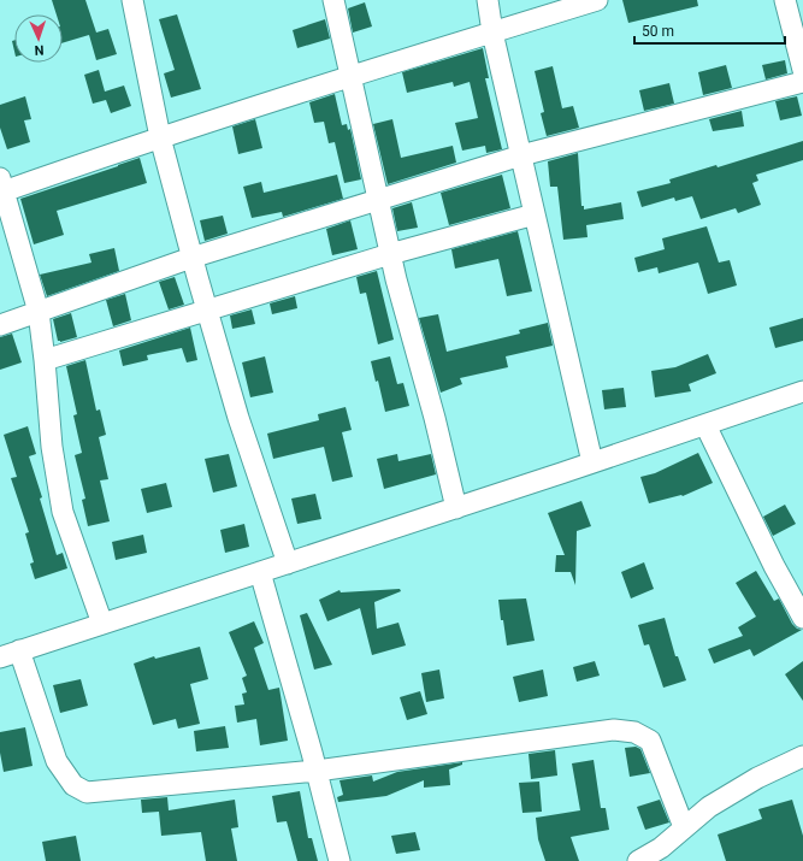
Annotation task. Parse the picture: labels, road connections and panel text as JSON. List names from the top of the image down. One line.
{"scale_bar":"50 m","north":"bottom"}
